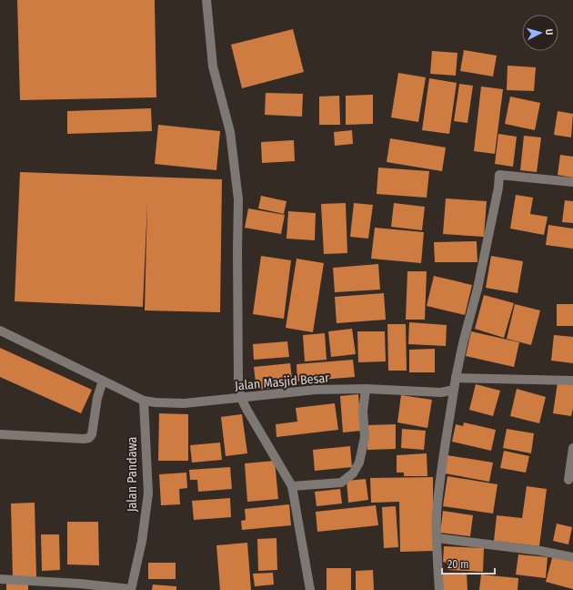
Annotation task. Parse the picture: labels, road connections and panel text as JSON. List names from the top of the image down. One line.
{"streets":{"street":["Jalan Masjid Besar","Jalan Pandawa"]},"crossings":[["Jalan Masjid Besar","Jalan Pandawa"]],"scale_bar":"20 m","north":"right"}
